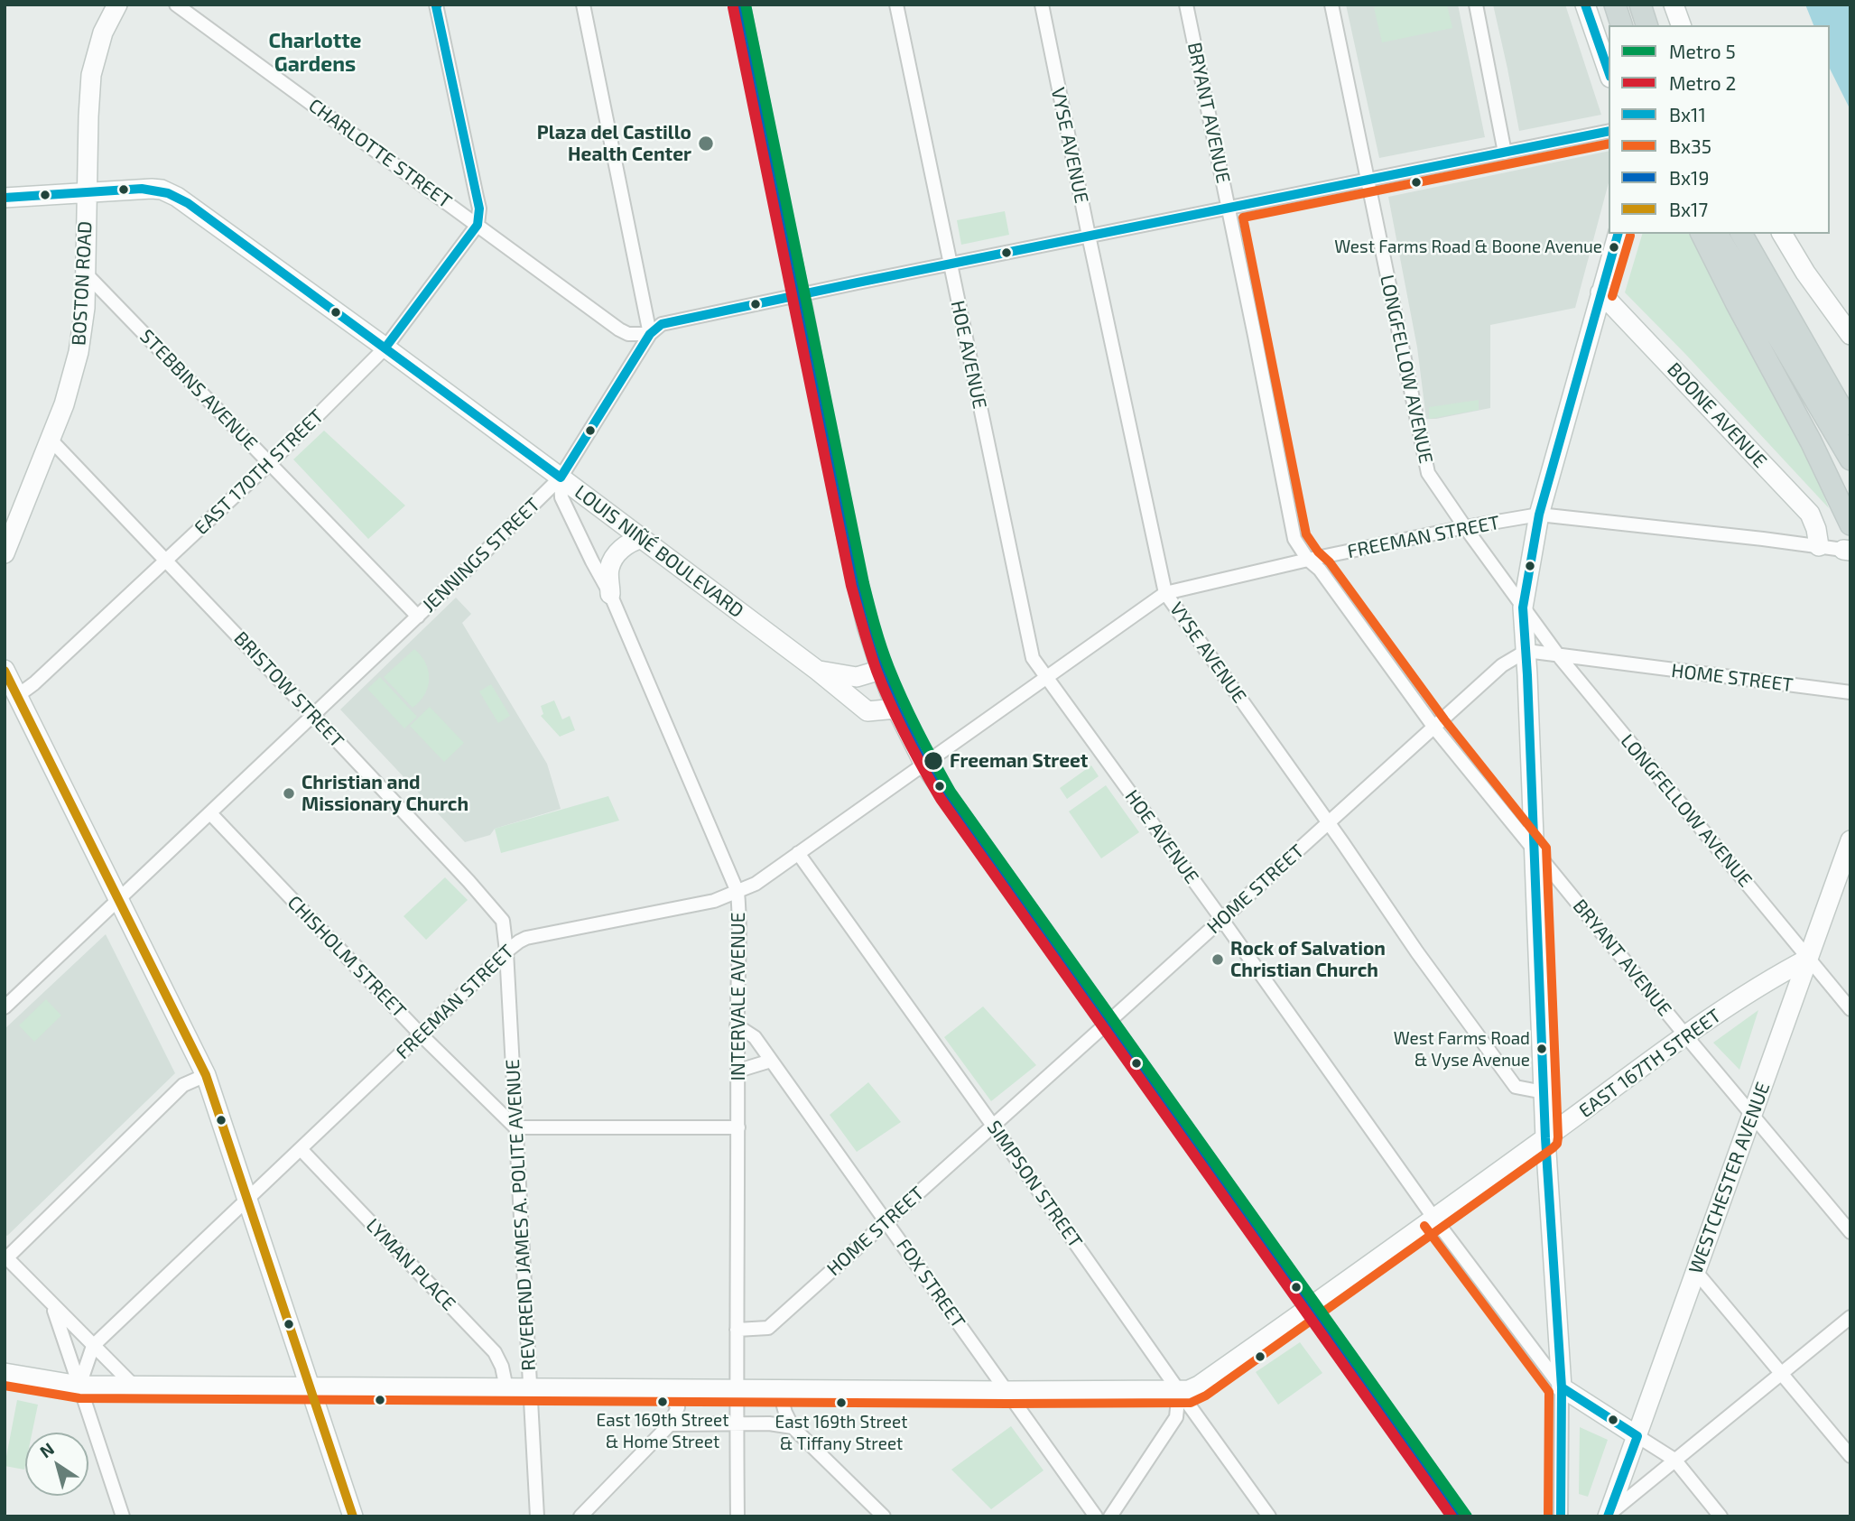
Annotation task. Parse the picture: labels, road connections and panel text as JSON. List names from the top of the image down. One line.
{"streets":{"street":["BRYANT AVENUE","VYSE AVENUE","CHARLOTTE STREET","BOSTON ROAD","HOE AVENUE","LONGFELLOW AVENUE","STEBBINS AVENUE","BOONE AVENUE","EAST 170TH STREET","FREEMAN STREET","LOUIS NIÑÉ BOULEVARD","JENNINGS STREET","HOME STREET","BRISTOW STREET","CHISHOLM STREET","INTERVALE AVENUE","EAST 167TH STREET","WESTCHESTER AVENUE","SIMPSON STREET","REVEREND JAMES A. POLITE AVENUE","LYMAN PLACE","FOX STREET"]},"crossings":[["BRYANT AVENUE","FREEMAN STREET"],["BRYANT AVENUE","HOME STREET"],["BRYANT AVENUE","EAST 167TH STREET"],["BRYANT AVENUE","WESTCHESTER AVENUE"],["VYSE AVENUE","FREEMAN STREET"],["VYSE AVENUE","HOME STREET"],["CHARLOTTE STREET","EAST 170TH STREET"],["CHARLOTTE STREET","JENNINGS STREET"],["BOSTON ROAD","STEBBINS AVENUE"],["BOSTON ROAD","LOUIS NIÑÉ BOULEVARD"],["BOSTON ROAD","BRISTOW STREET"],["HOE AVENUE","FREEMAN STREET"],["HOE AVENUE","HOME STREET"],["HOE AVENUE","EAST 167TH STREET"],["HOE AVENUE","WESTCHESTER AVENUE"],["LONGFELLOW AVENUE","FREEMAN STREET"],["LONGFELLOW AVENUE","HOME STREET"],["LONGFELLOW AVENUE","EAST 167TH STREET"],["LONGFELLOW AVENUE","WESTCHESTER AVENUE"],["STEBBINS AVENUE","EAST 170TH STREET"],["STEBBINS AVENUE","JENNINGS STREET"],["BOONE AVENUE","FREEMAN STREET"],["EAST 170TH STREET","LOUIS NIÑÉ BOULEVARD"],["EAST 170TH STREET","BRISTOW STREET"],["FREEMAN STREET","BRISTOW STREET"],["FREEMAN STREET","CHISHOLM STREET"],["FREEMAN STREET","INTERVALE AVENUE"],["FREEMAN STREET","SIMPSON STREET"],["FREEMAN STREET","REVEREND JAMES A. POLITE AVENUE"],["FREEMAN STREET","LYMAN PLACE"],["LOUIS NIÑÉ BOULEVARD","JENNINGS STREET"],["LOUIS NIÑÉ BOULEVARD","INTERVALE AVENUE"],["JENNINGS STREET","BRISTOW STREET"],["JENNINGS STREET","CHISHOLM STREET"],["JENNINGS STREET","INTERVALE AVENUE"],["HOME STREET","INTERVALE AVENUE"],["HOME STREET","SIMPSON STREET"],["HOME STREET","FOX STREET"],["BRISTOW STREET","REVEREND JAMES A. POLITE AVENUE"],["CHISHOLM STREET","REVEREND JAMES A. POLITE AVENUE"],["INTERVALE AVENUE","FOX STREET"],["EAST 167TH STREET","WESTCHESTER AVENUE"],["EAST 167TH STREET","SIMPSON STREET"]],"districts":["Charlotte Gardens"],"places":["Plaza del Castillo Health Center","West Farms Road & Boone Avenue","Freeman Street","Christian and Missionary Church","Rock of Salvation Christian Church","West Farms Road & Vyse Avenue","East 169th Street & Home Street","East 169th Street & Tiffany Street"],"lines":["metro line 5","transit line Bx11","transit line Bx19","metro line 2","transit line Bx35","transit line Bx17"],"legend":["Metro 5","Metro 2","Bx11","Bx35","Bx19","Bx17"],"north":"top left"}
